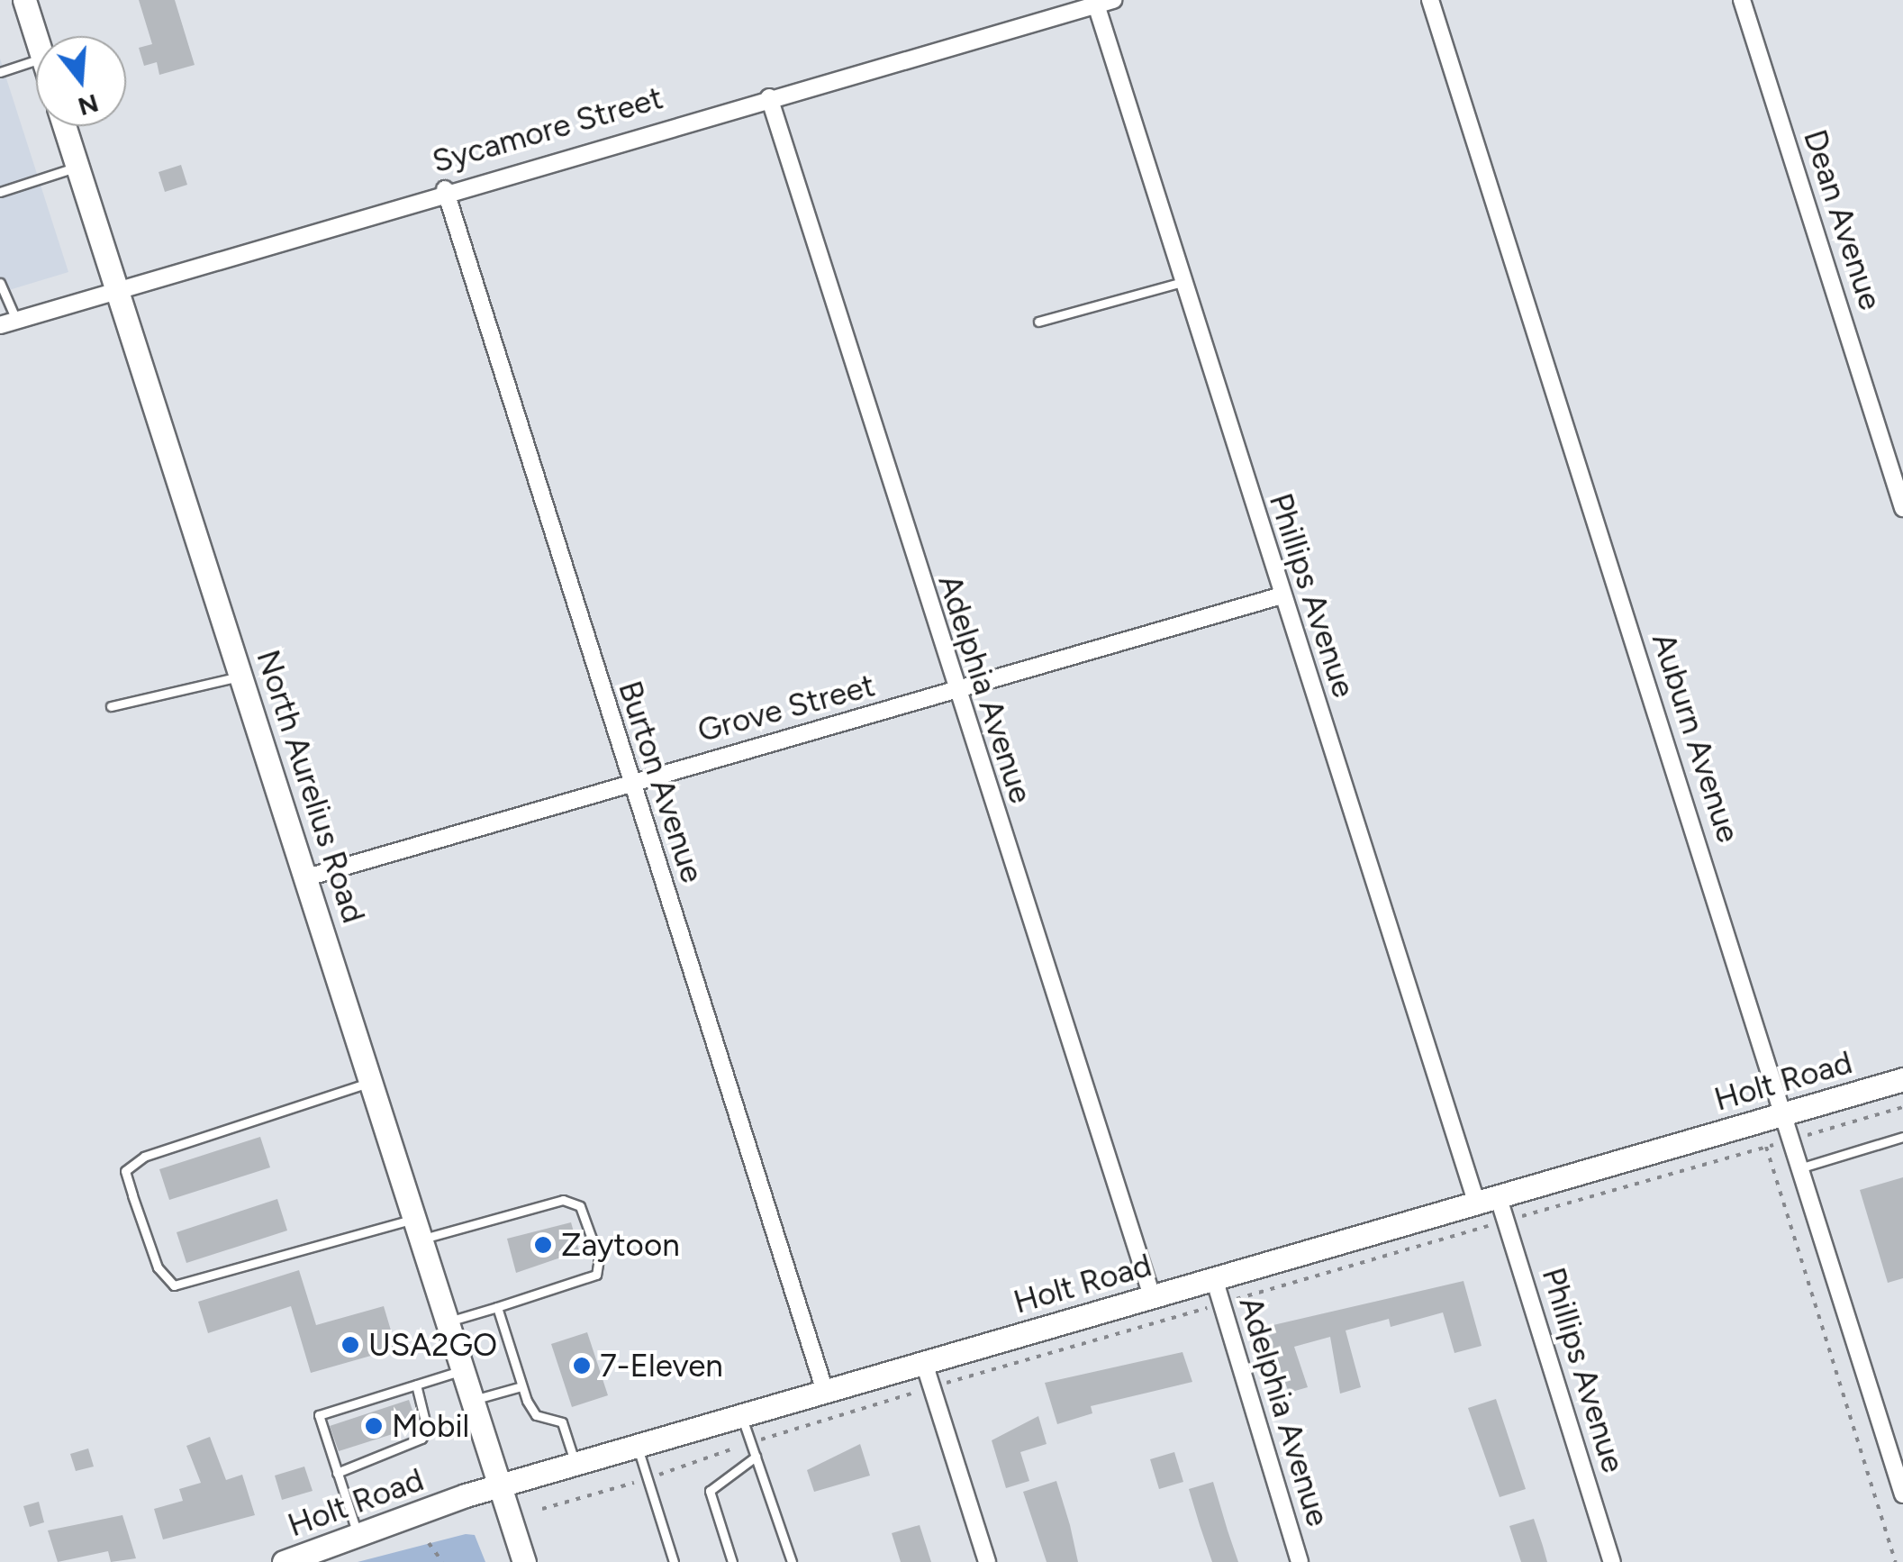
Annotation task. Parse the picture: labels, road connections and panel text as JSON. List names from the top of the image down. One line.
{"streets":{"main road":["North Aurelius Road","Holt Road"],"street":["Sycamore Street","Dean Avenue","Phillips Avenue","Adelphia Avenue","Grove Street","Auburn Avenue","Burton Avenue"]},"crossings":[["Sycamore Street","Phillips Avenue"],["Sycamore Street","Adelphia Avenue"],["Sycamore Street","Burton Avenue"],["Sycamore Street","North Aurelius Road"],["Phillips Avenue","Grove Street"],["Phillips Avenue","Holt Road"],["Adelphia Avenue","Grove Street"],["Adelphia Avenue","Holt Road"],["Grove Street","Burton Avenue"],["Grove Street","North Aurelius Road"],["Auburn Avenue","Holt Road"],["Burton Avenue","Holt Road"],["North Aurelius Road","Holt Road"]],"places":["Zaytoon","USA2GO","7-Eleven","Mobil"],"north":"bottom"}
